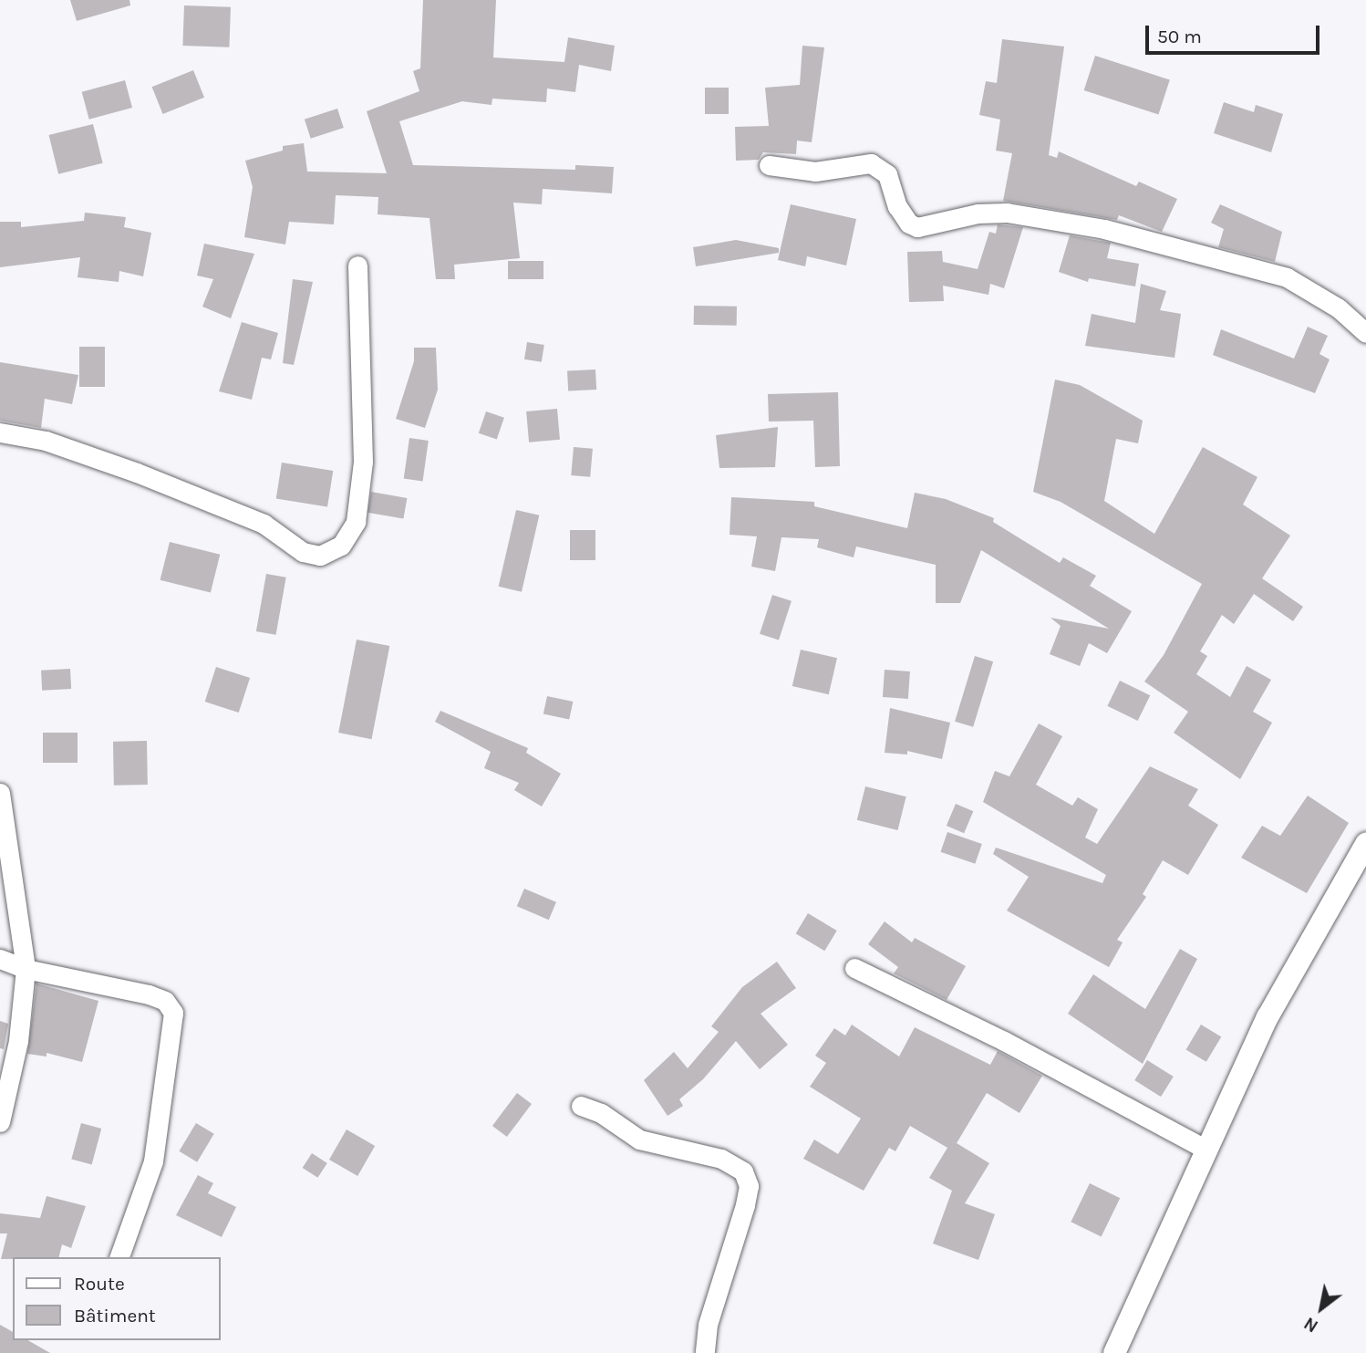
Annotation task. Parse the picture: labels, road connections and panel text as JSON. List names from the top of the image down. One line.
{"legend":["Route","Bâtiment"],"scale_bar":"50 m","north":"bottom left"}
